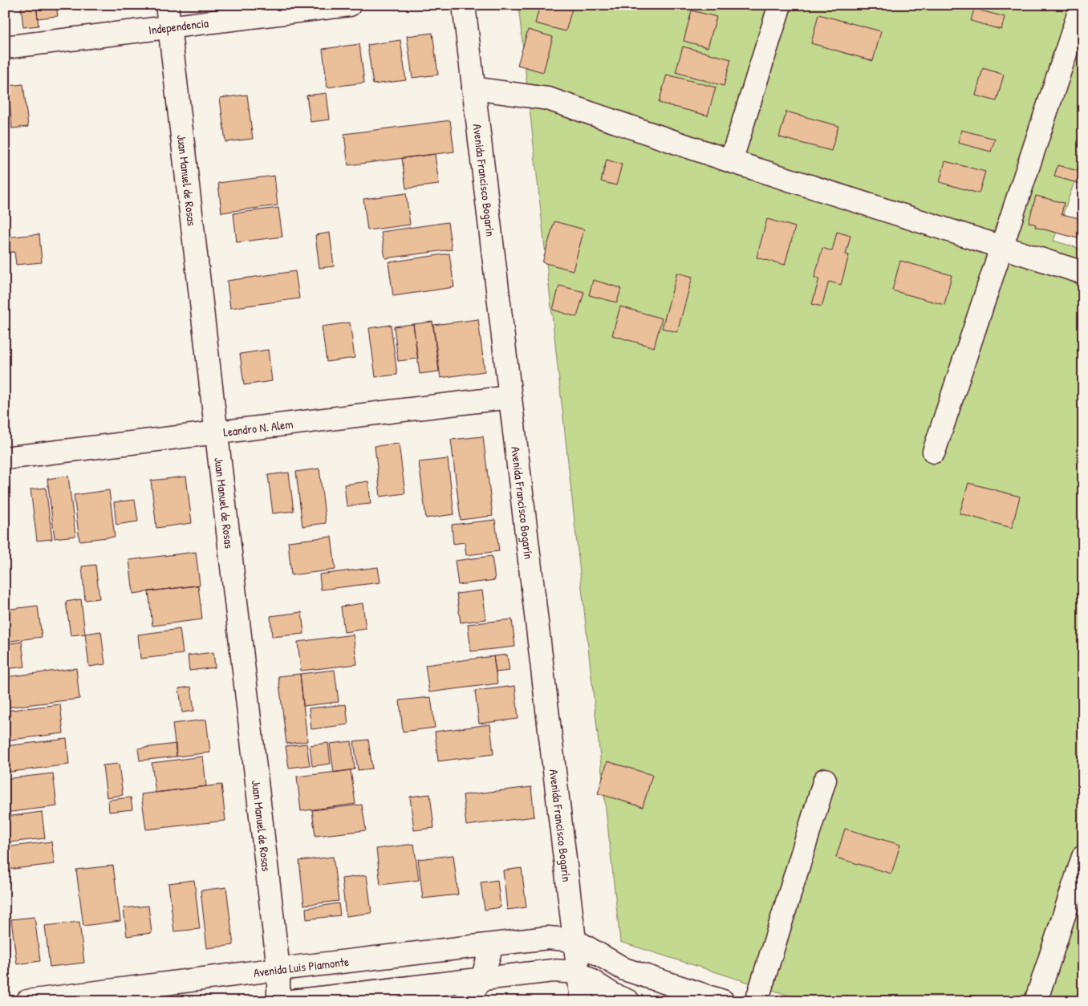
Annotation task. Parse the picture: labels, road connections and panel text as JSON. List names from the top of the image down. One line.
{"streets":{"street":["Independencia","Juan Manuel de Rosas","Avenida Francisco Bogarín","Leandro N. Alem","Avenida Luis Piamonte"]},"crossings":[["Independencia","Juan Manuel de Rosas"],["Juan Manuel de Rosas","Leandro N. Alem"],["Juan Manuel de Rosas","Avenida Luis Piamonte"],["Avenida Francisco Bogarín","Leandro N. Alem"],["Avenida Francisco Bogarín","Avenida Luis Piamonte"]]}
